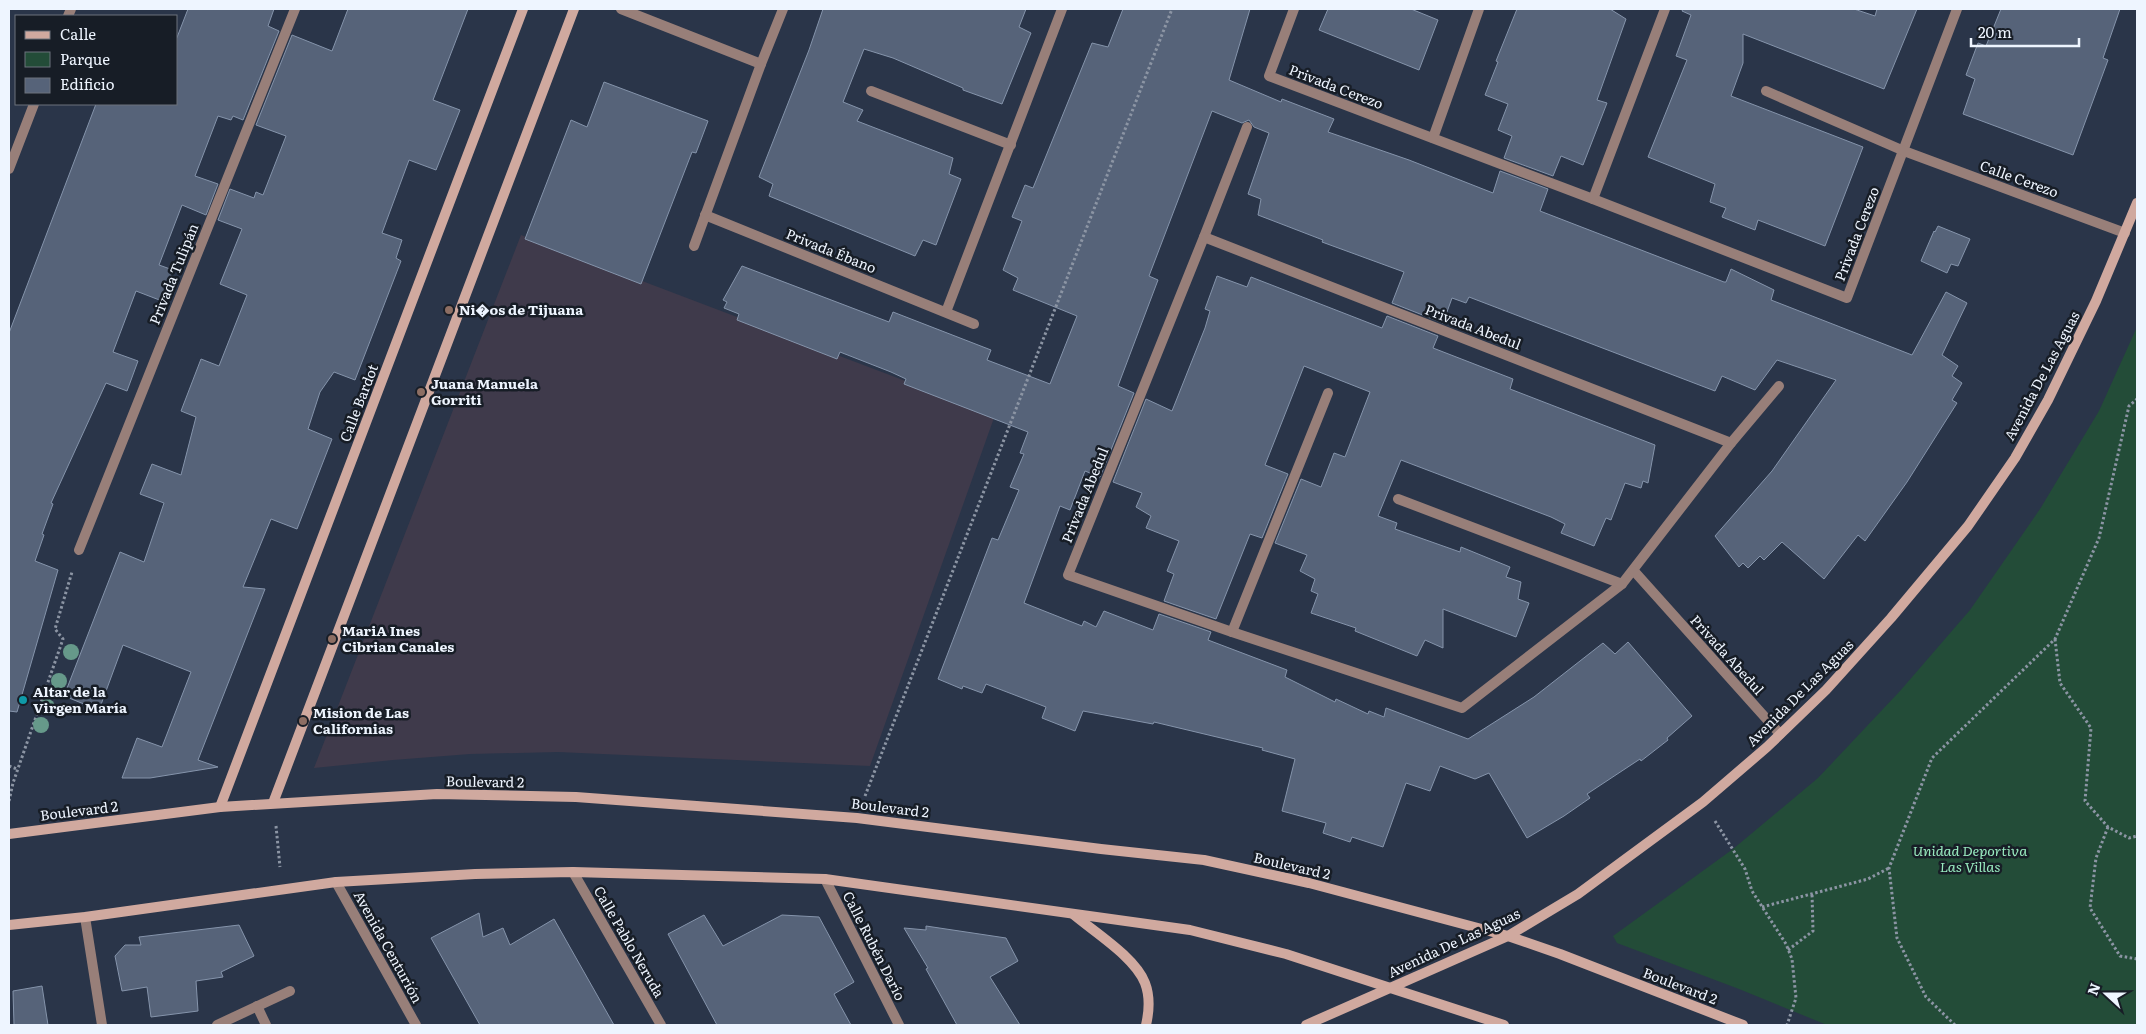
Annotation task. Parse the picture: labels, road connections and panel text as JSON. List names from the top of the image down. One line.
{"streets":{"main road":["Avenida De Las Aguas","Calle Bardot","Boulevard 2"],"street":["Privada Cerezo","Calle Cerezo","Privada Ébano","Privada Tulipán","Privada Abedul","Calle Pablo Neruda","Calle Rubén Darío","Avenida Centurión"]},"crossings":[["Privada Cerezo","Calle Cerezo"],["Calle Cerezo","Avenida De Las Aguas"],["Privada Abedul","Avenida De Las Aguas"],["Avenida De Las Aguas","Boulevard 2"],["Calle Bardot","Boulevard 2"]],"parks":["Unidad Deportiva Las Villas"],"places":["Ni�os de Tijuana","Juana Manuela Gorriti","MariA Ines Cibrian Canales","Altar de la Virgen María","Mision de Las Californias"],"legend":["Calle","Parque","Edificio"],"scale_bar":"20 m","north":"left"}
